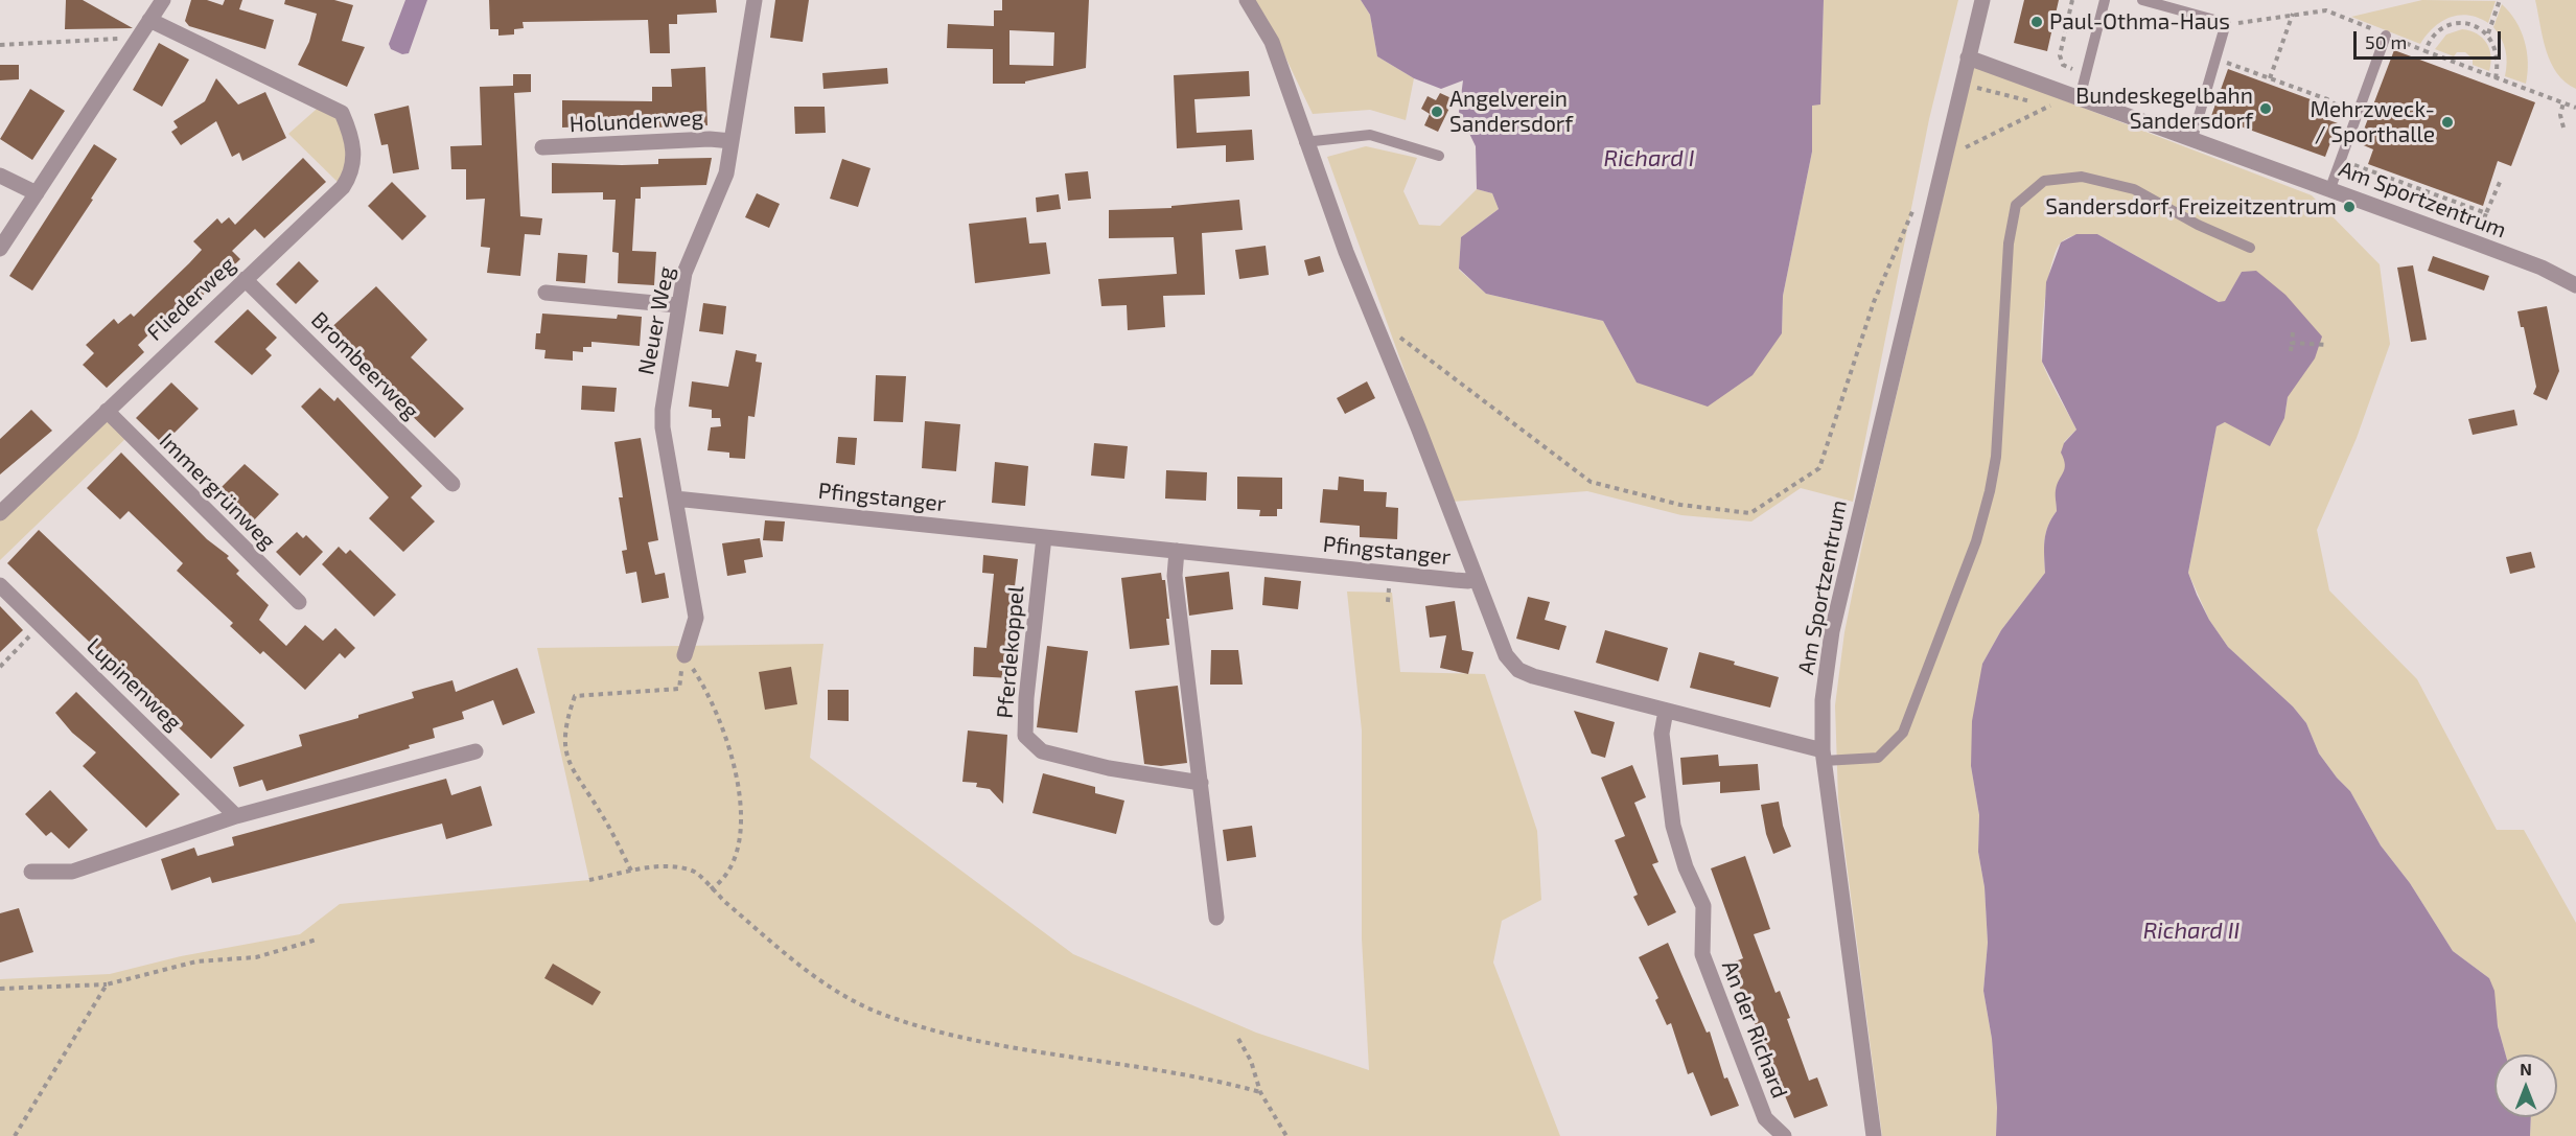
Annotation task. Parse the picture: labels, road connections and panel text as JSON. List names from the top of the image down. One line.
{"streets":{"street":["Holunderweg","Am Sportzentrum","Fliederweg","Neuer Weg","Brombeerweg","Immergrünweg","Pfingstanger","Pferdekoppel","Lupinenweg","An der Richard"]},"crossings":[["Holunderweg","Neuer Weg"],["Fliederweg","Brombeerweg"],["Fliederweg","Immergrünweg"],["Neuer Weg","Pfingstanger"],["Pfingstanger","Pferdekoppel"]],"water":["Richard I","Richard II"],"places":["Paul-Othma-Haus","Bundeskegelbahn Sandersdorf","Angelverein Sandersdorf","Mehrzweck- / Sporthalle","Sandersdorf, Freizeitzentrum"],"scale_bar":"50 m","north":"top"}
